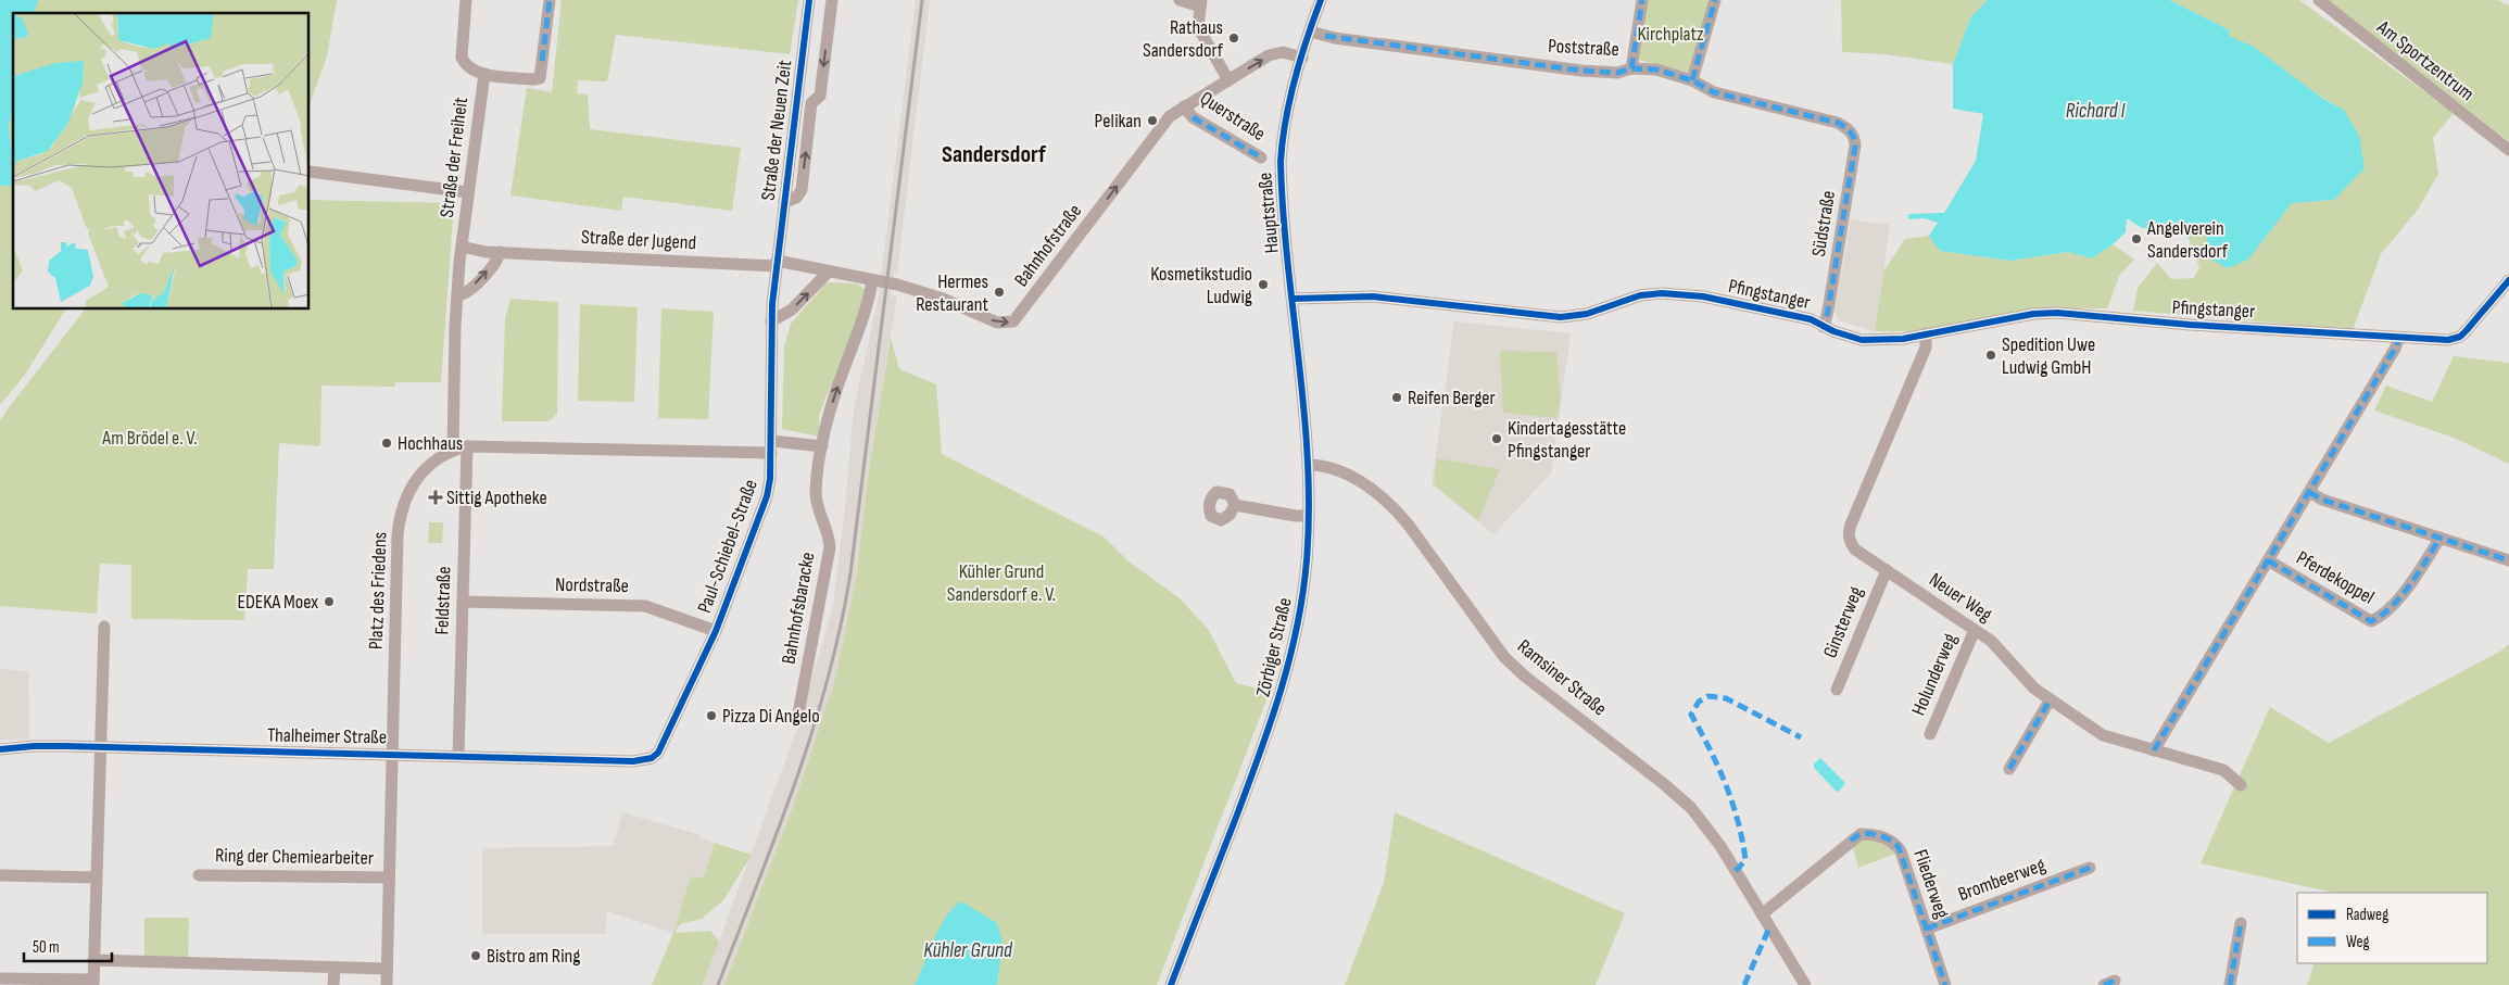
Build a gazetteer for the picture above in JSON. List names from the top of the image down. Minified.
{"streets":{"street":["Poststraße","Am Sportzentrum","Querstraße","Straße der Neuen Zeit","Straße der Freiheit","Hauptstraße","Südstraße","Straße der Jugend","Bahnhofstraße","Pfingstanger","Paul-Schiebel-Straße","Pferdekoppel","Nordstraße","Platz des Friedens","Neuer Weg","Feldstraße","Bahnhofsbaracke","Ginsterweg","Zörbiger Straße","Holunderweg","Ramsiner Straße","Thalheimer Straße","Ring der Chemiearbeiter","Brombeerweg","Fliederweg"]},"crossings":[["Poststraße","Hauptstraße"],["Poststraße","Südstraße"],["Querstraße","Bahnhofstraße"],["Straße der Neuen Zeit","Straße der Jugend"],["Straße der Neuen Zeit","Bahnhofstraße"],["Straße der Neuen Zeit","Paul-Schiebel-Straße"],["Straße der Freiheit","Straße der Jugend"],["Hauptstraße","Bahnhofstraße"],["Hauptstraße","Pfingstanger"],["Hauptstraße","Zörbiger Straße"],["Südstraße","Pfingstanger"],["Straße der Jugend","Bahnhofstraße"],["Straße der Jugend","Paul-Schiebel-Straße"],["Bahnhofstraße","Paul-Schiebel-Straße"],["Bahnhofstraße","Bahnhofsbaracke"],["Pfingstanger","Neuer Weg"],["Pfingstanger","Zörbiger Straße"],["Paul-Schiebel-Straße","Nordstraße"],["Paul-Schiebel-Straße","Thalheimer Straße"],["Nordstraße","Feldstraße"],["Platz des Friedens","Thalheimer Straße"],["Platz des Friedens","Ring der Chemiearbeiter"],["Neuer Weg","Ginsterweg"],["Neuer Weg","Holunderweg"],["Feldstraße","Thalheimer Straße"],["Zörbiger Straße","Ramsiner Straße"],["Ramsiner Straße","Fliederweg"],["Thalheimer Straße","Ring der Chemiearbeiter"],["Brombeerweg","Fliederweg"]],"one_way":["Bahnhofstraße","Bahnhofsbaracke"],"districts":["Sandersdorf"],"water":["Richard I","Kühler Grund"],"parks":["Kirchplatz","Am Brödel e. V.","Kühler Grund Sandersdorf e. V."],"places":{"other":["Rathaus Sandersdorf","Pelikan","Angelverein Sandersdorf","Kosmetikstudio Ludwig","Hermes Restaurant","Spedition Uwe Ludwig GmbH","Reifen Berger","Kindertagesstätte Pfingstanger","Hochhaus","EDEKA Moex","Pizza Di Angelo","Bistro am Ring"],"health":["Sittig Apotheke"]},"legend":["Radweg","Weg"],"scale_bar":"50 m"}
